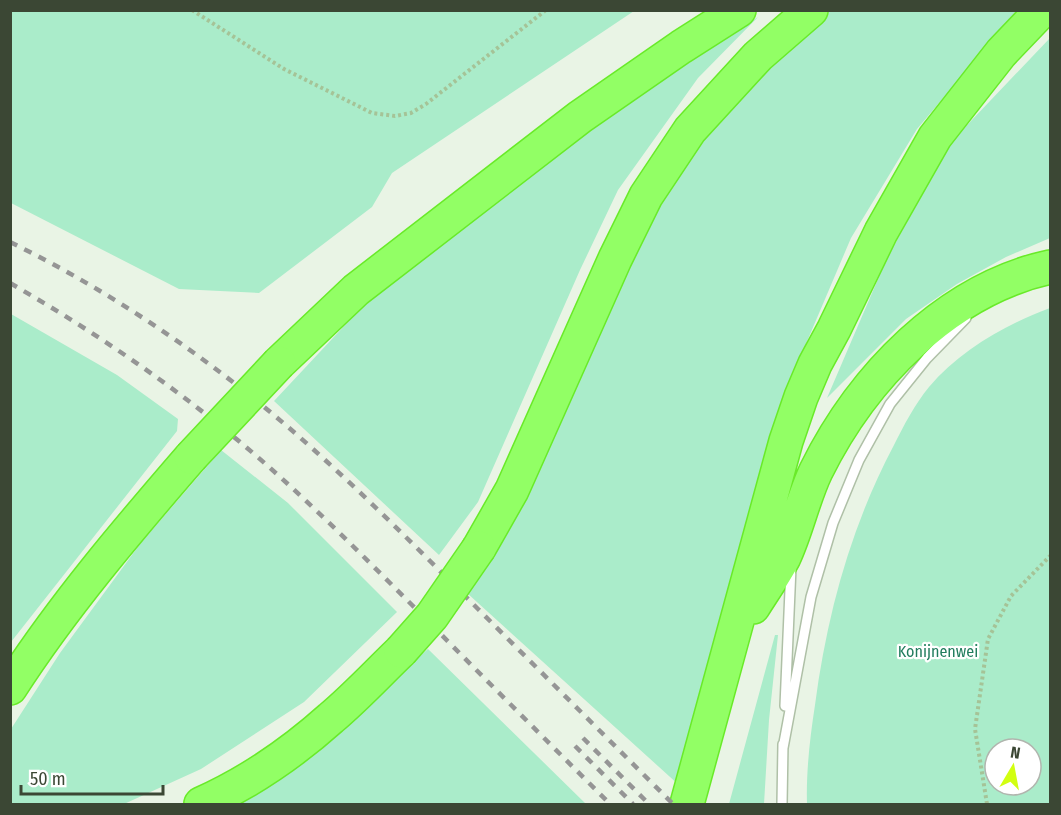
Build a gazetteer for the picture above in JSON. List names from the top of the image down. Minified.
{"parks":["Konijnenwei"],"scale_bar":"50 m","north":"top"}
